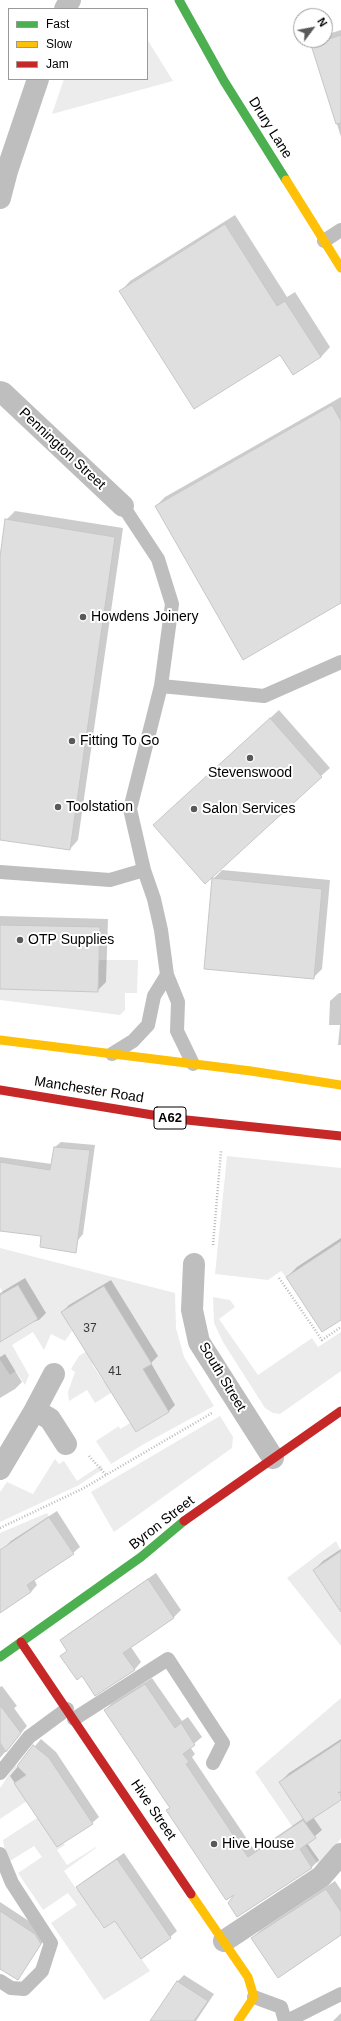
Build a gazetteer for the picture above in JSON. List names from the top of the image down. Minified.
{"streets":{"main road":["Drury Lane","Manchester Road","A62","Byron Street","Hive Street"],"street":["Pennington Street","South Street"]},"crossings":[["South Street","Byron Street"],["Byron Street","Hive Street"]],"places":["Howdens Joinery","Fitting To Go","Stevenswood","Toolstation","Salon Services","OTP Supplies","Hive House"],"house_numbers":["37","41"],"legend":["Fast","Slow","Jam"],"north":"top right"}
